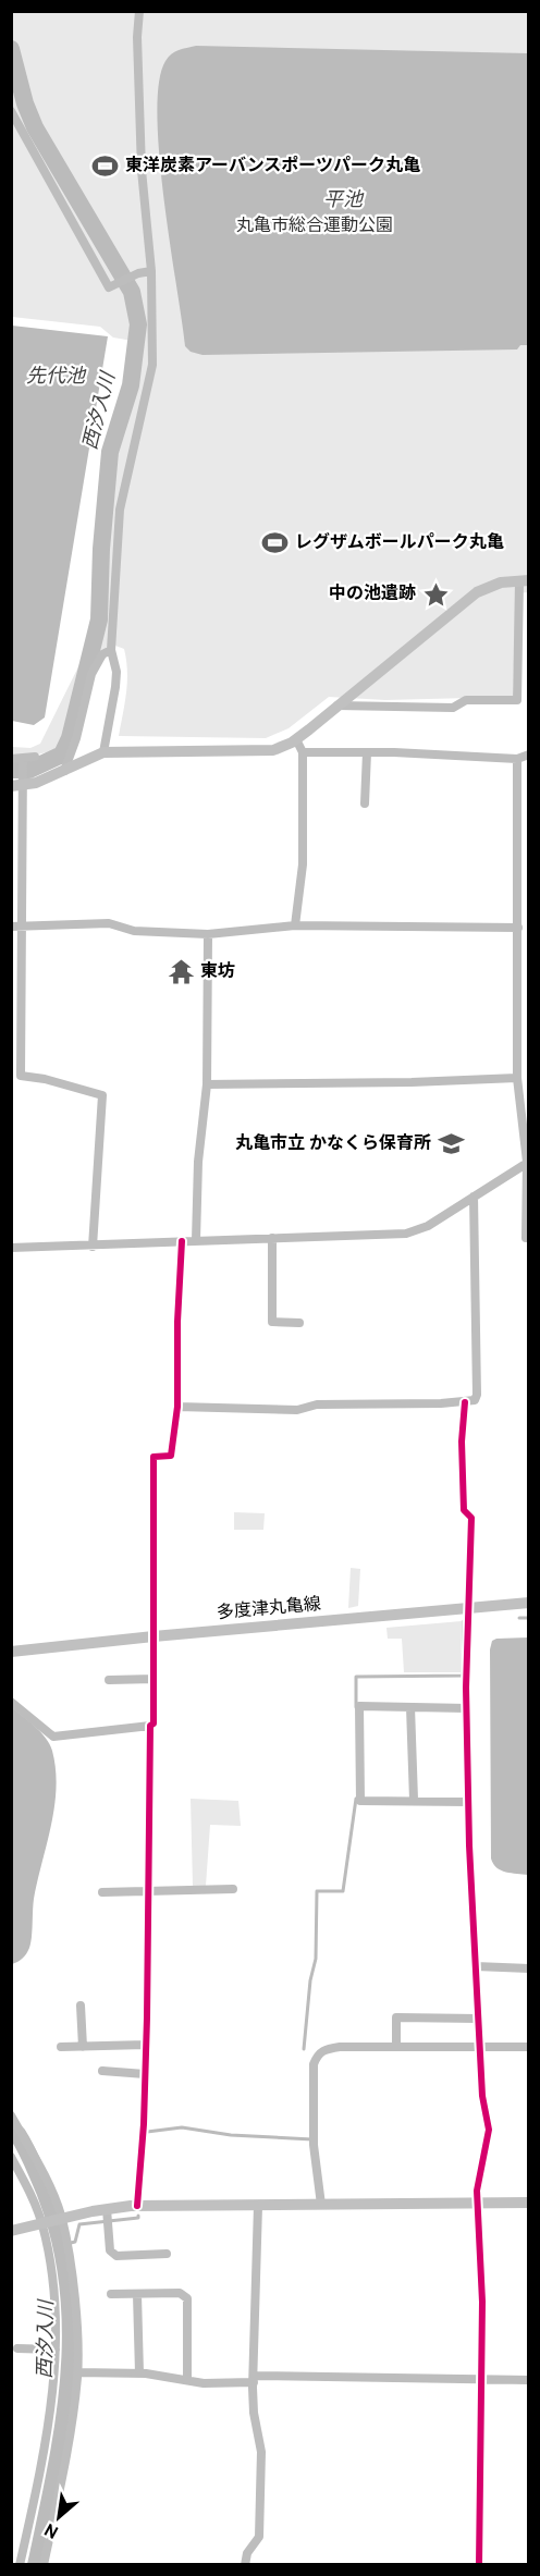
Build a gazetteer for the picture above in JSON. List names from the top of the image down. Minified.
{"streets":{"street":["多度津丸亀線"]},"water":["平池","先代池","西汐入川"],"parks":["丸亀市総合運動公園"],"places":{"sports":["東洋炭素アーバンスポーツパーク丸亀","レグザムボールパーク丸亀"],"place":["中の池遺跡"],"temple":["東坊"],"school or university":["丸亀市立 かなくら保育所"]},"north":"bottom left"}
